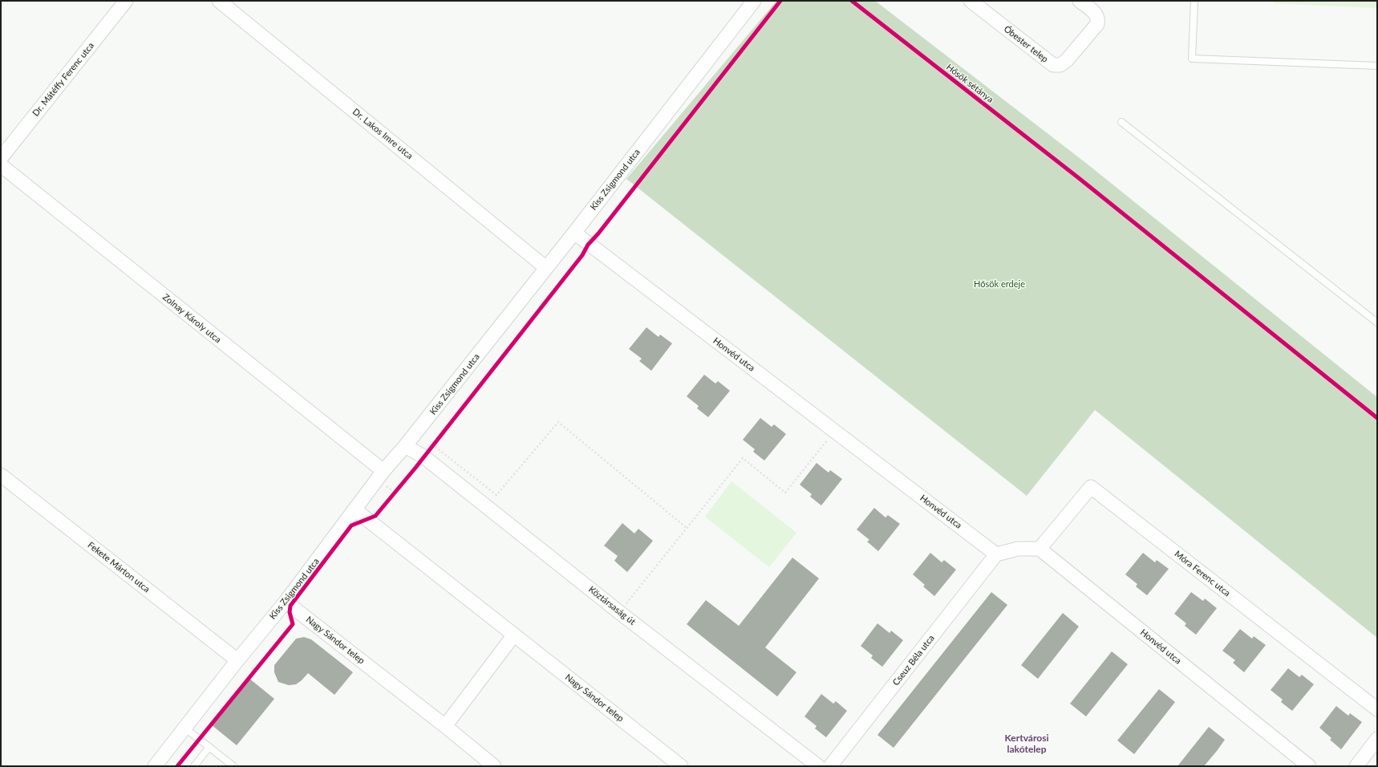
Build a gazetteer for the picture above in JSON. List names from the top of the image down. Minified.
{"streets":{"street":["Óbester telep","Dr. Mátéffy Ferenc utca","Dr. Lakos Imre utca","Kiss Zsigmond utca","Zolnay Károly utca","Honvéd utca","Fekete Márton utca","Móra Ferenc utca","Köztársaság út","Nagy Sándor telep","Cseuz Béla utca"],"cycle path":["Hősök sétánya"]},"crossings":[["Dr. Lakos Imre utca","Kiss Zsigmond utca"],["Kiss Zsigmond utca","Zolnay Károly utca"],["Kiss Zsigmond utca","Honvéd utca"],["Kiss Zsigmond utca","Fekete Márton utca"],["Kiss Zsigmond utca","Köztársaság út"],["Kiss Zsigmond utca","Nagy Sándor telep"],["Honvéd utca","Móra Ferenc utca"],["Honvéd utca","Cseuz Béla utca"]],"districts":["Kertvárosi lakótelep"],"parks":["Hősök erdeje"]}
